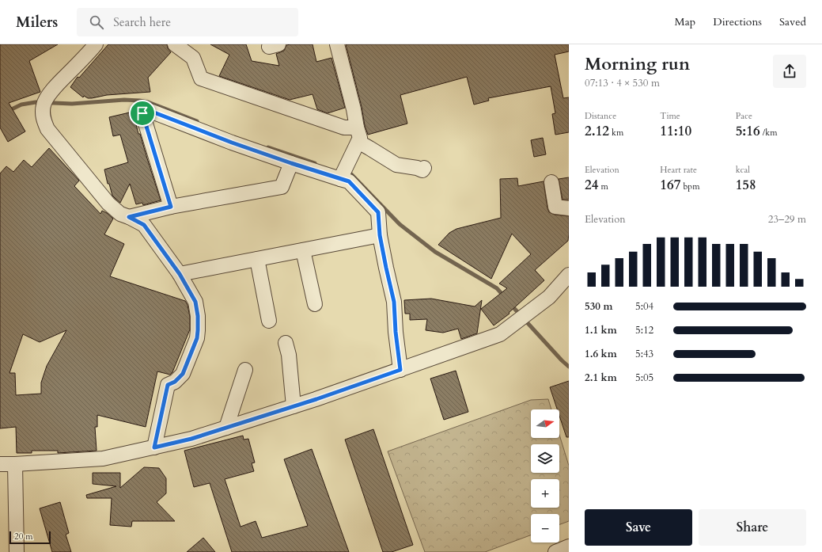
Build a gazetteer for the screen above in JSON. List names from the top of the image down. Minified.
{"scale_bar":"20 m","north":"right","page":{"header":"Milers","search":"Search here","nav":["Map","Directions","Saved"],"heading":["Morning run","07:13 · 4 × 530 m"],"stats":[["Distance","2.12 km"],["Time","11:10"],["Pace","5:16 /km"],["Elevation","24 m"],["Heart rate","167 bpm"],["kcal","158"]],"chart":["Elevation","23–29 m"],"list":[{"name":"530 m","note":"5:04"},{"name":"1.1 km","note":"5:12"},{"name":"1.6 km","note":"5:43"},{"name":"2.1 km","note":"5:05"}],"map_buttons":["+","−"],"buttons":["Save","Share"],"scale":"20 m"}}
